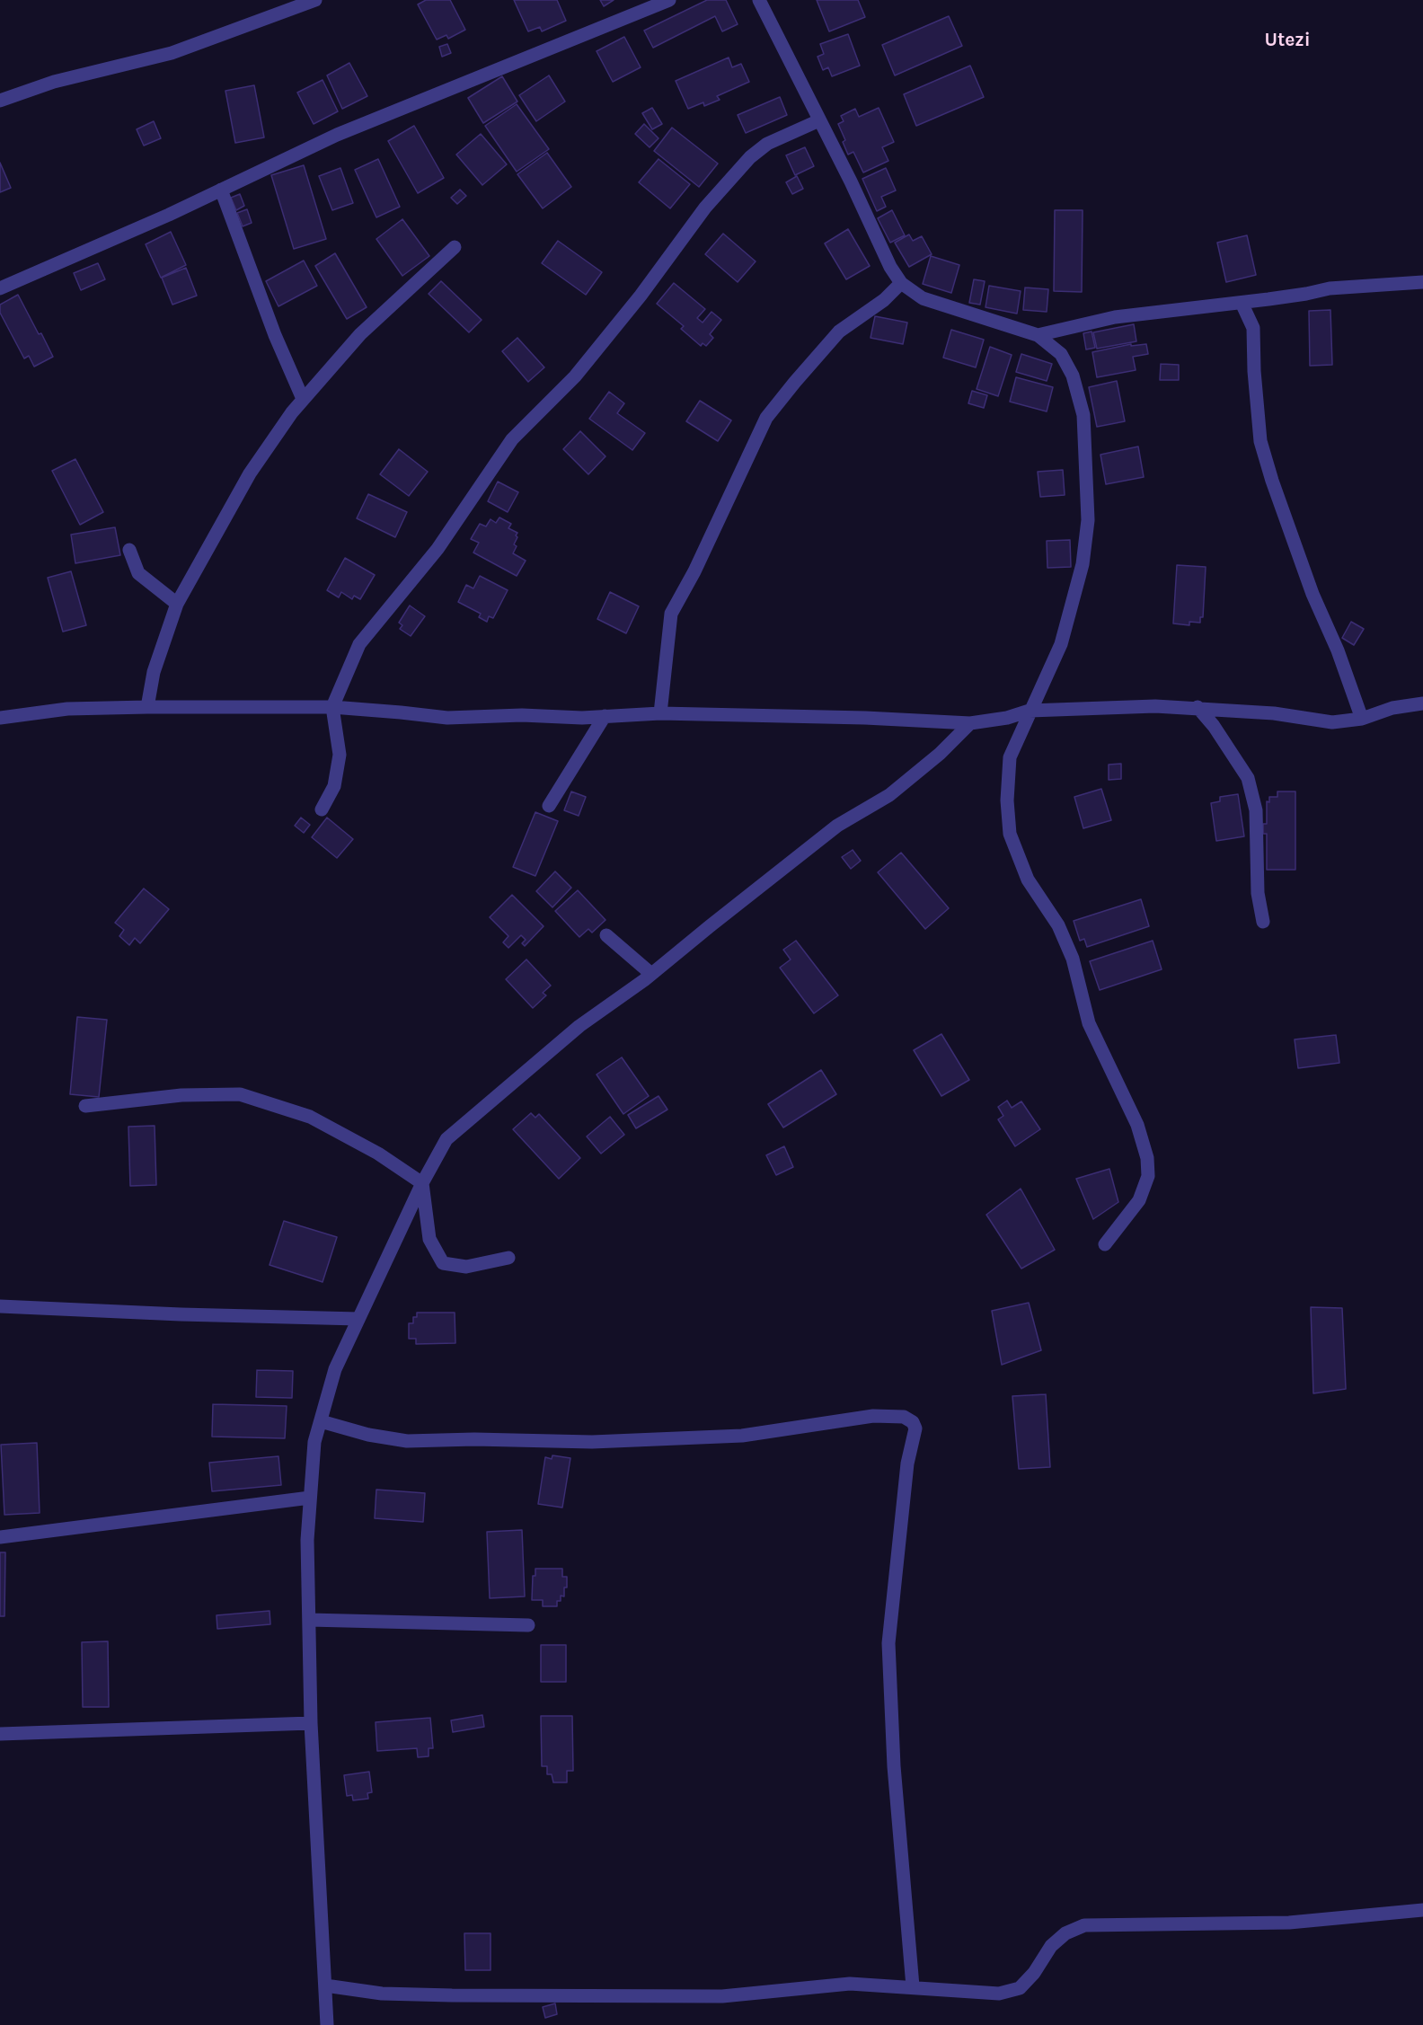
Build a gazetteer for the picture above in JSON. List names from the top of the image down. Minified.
{"districts":["Utezi"]}
